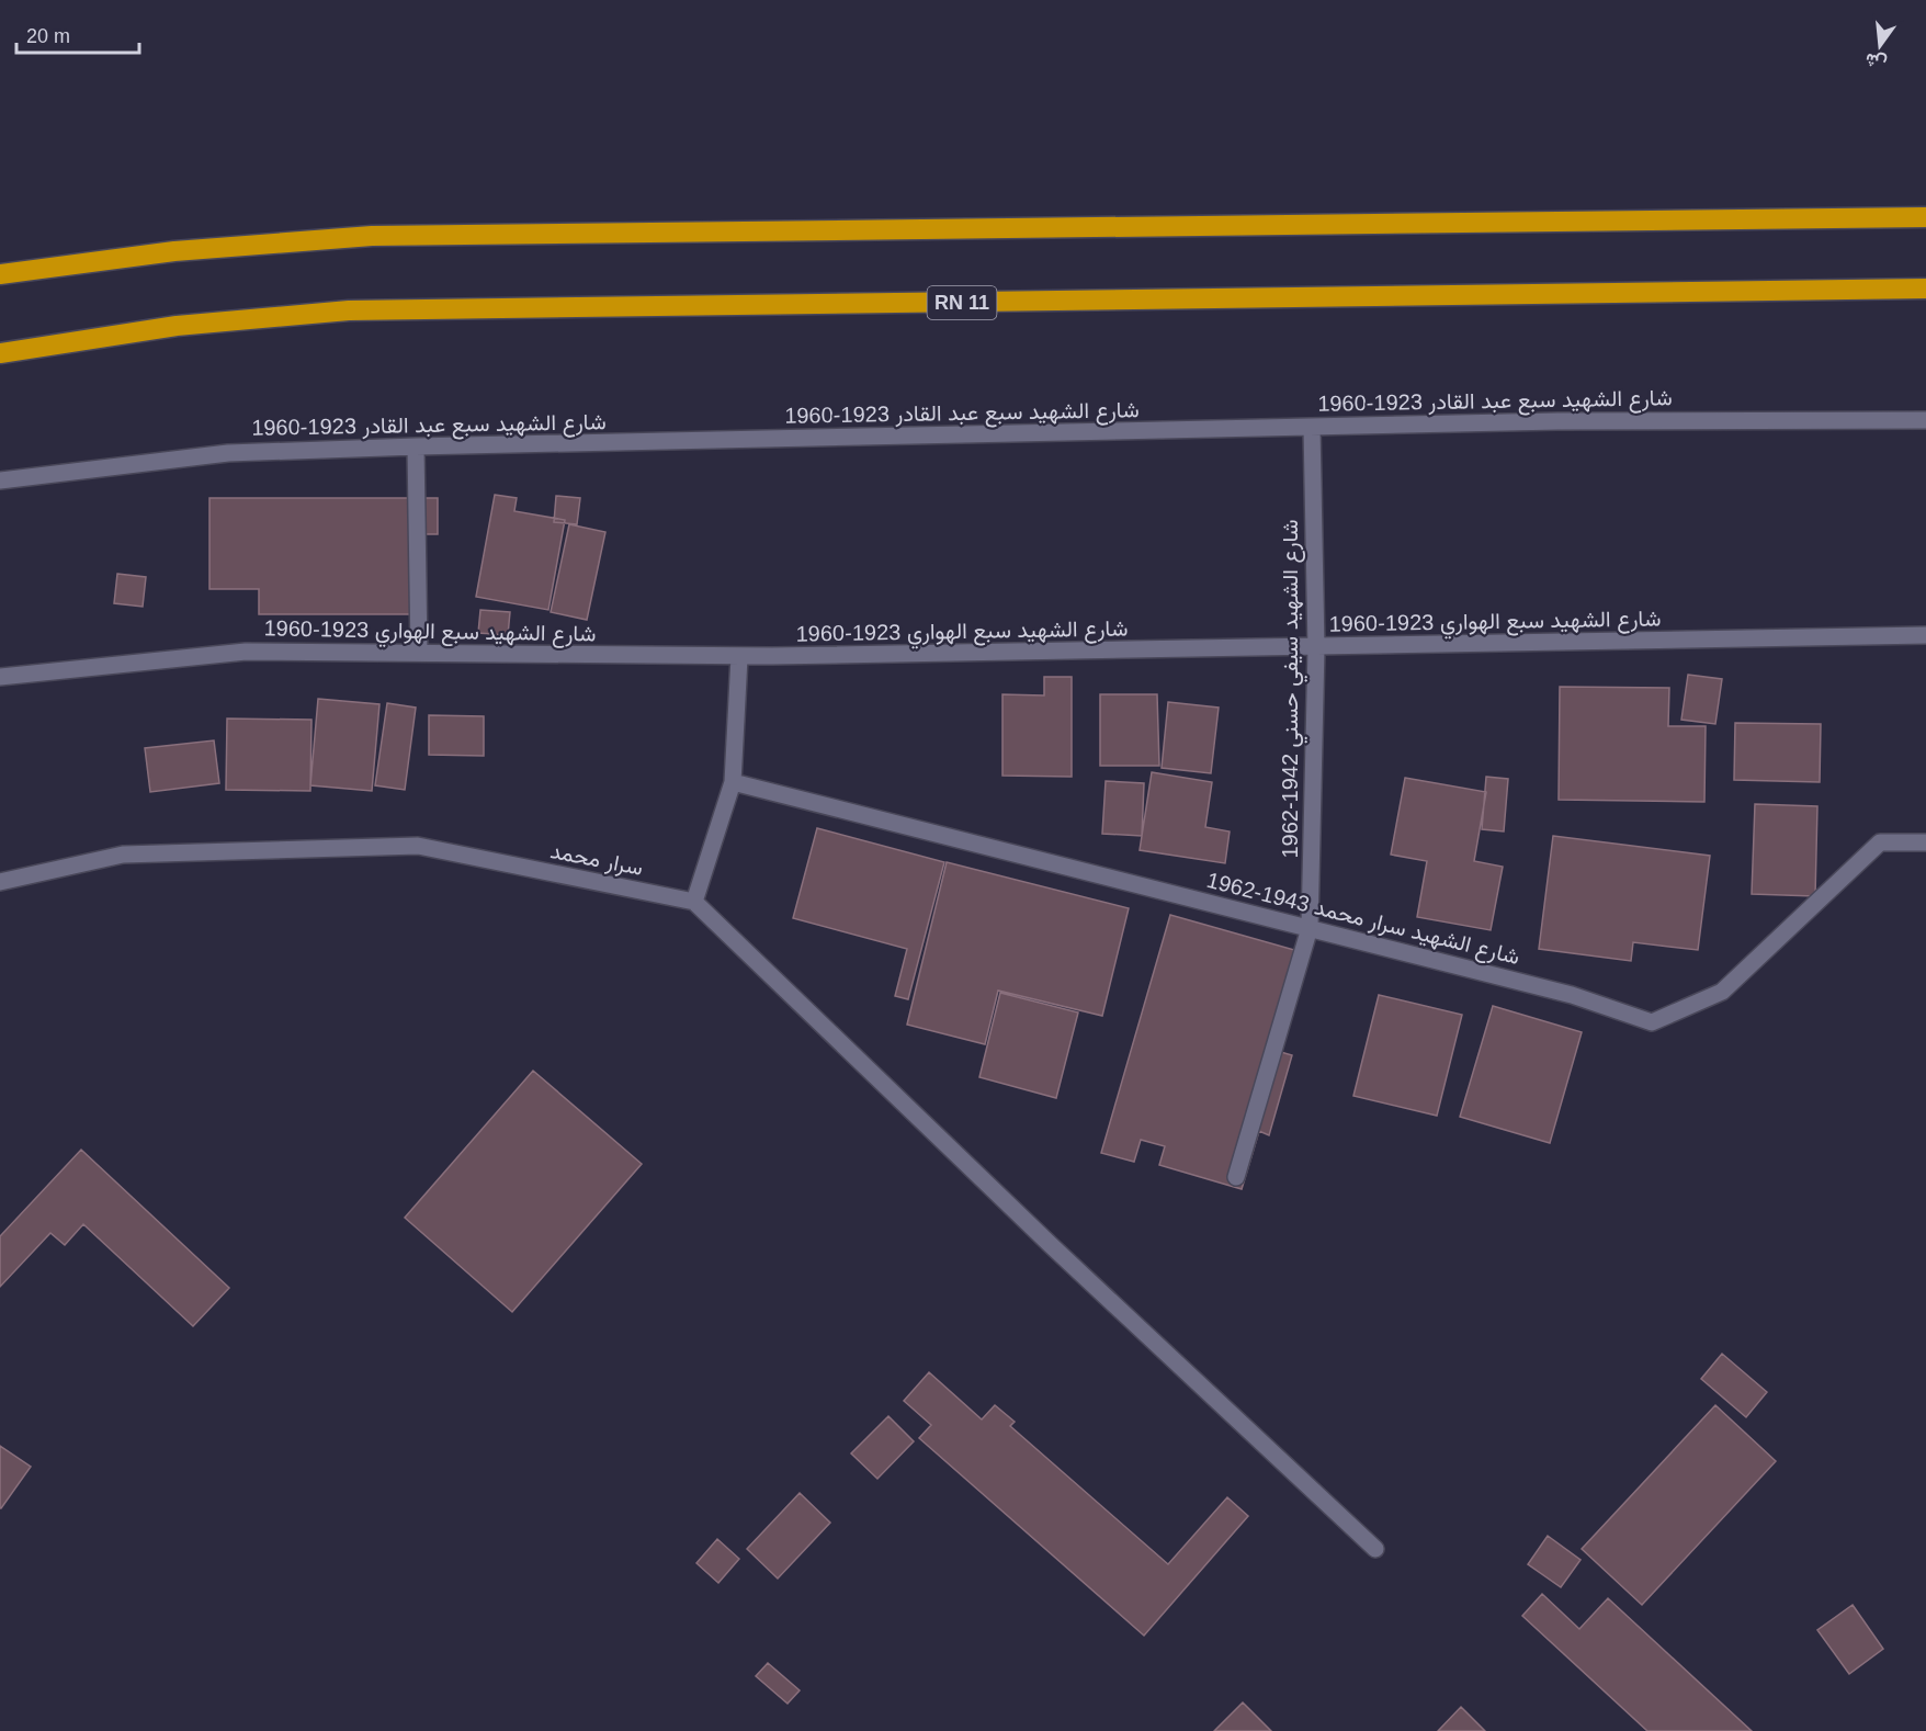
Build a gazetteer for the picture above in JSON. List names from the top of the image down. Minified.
{"streets":{"highway":["RN 11"],"street":["شارع الشهيد سبع عبد القادر 1923-1960","شارع الشهيد سبع الهواري 1923-1960","شارع الشهيد سيفي حسني 1942-1962","سرار محمد","شارع الشهيد سرار محمد 1943-1962"]},"crossings":[["شارع الشهيد سبع عبد القادر 1923-1960","شارع الشهيد سيفي حسني 1942-1962"],["شارع الشهيد سبع الهواري 1923-1960","شارع الشهيد سيفي حسني 1942-1962"],["شارع الشهيد سيفي حسني 1942-1962","شارع الشهيد سرار محمد 1943-1962"]],"scale_bar":"20 m","north":"bottom"}
